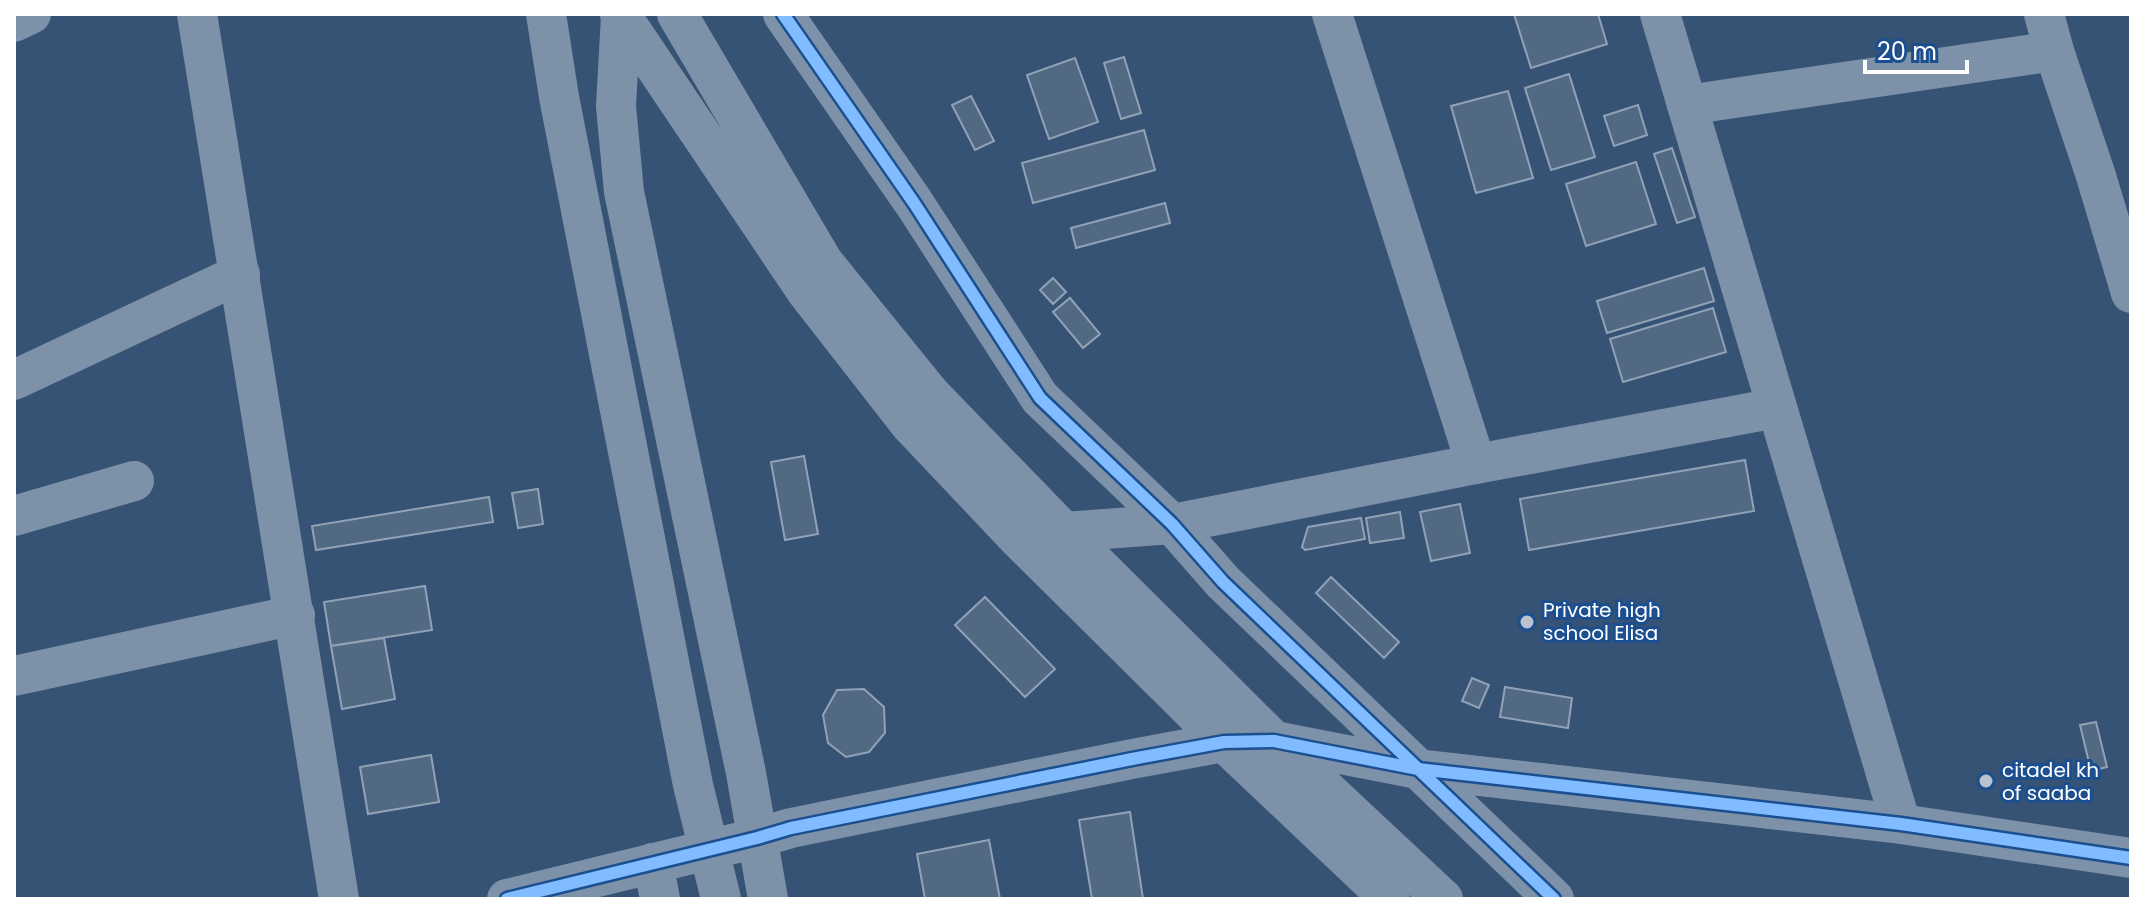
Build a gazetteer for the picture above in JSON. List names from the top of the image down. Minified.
{"places":["Private high school Elisa","citadel kh of saaba"],"scale_bar":"20 m"}
